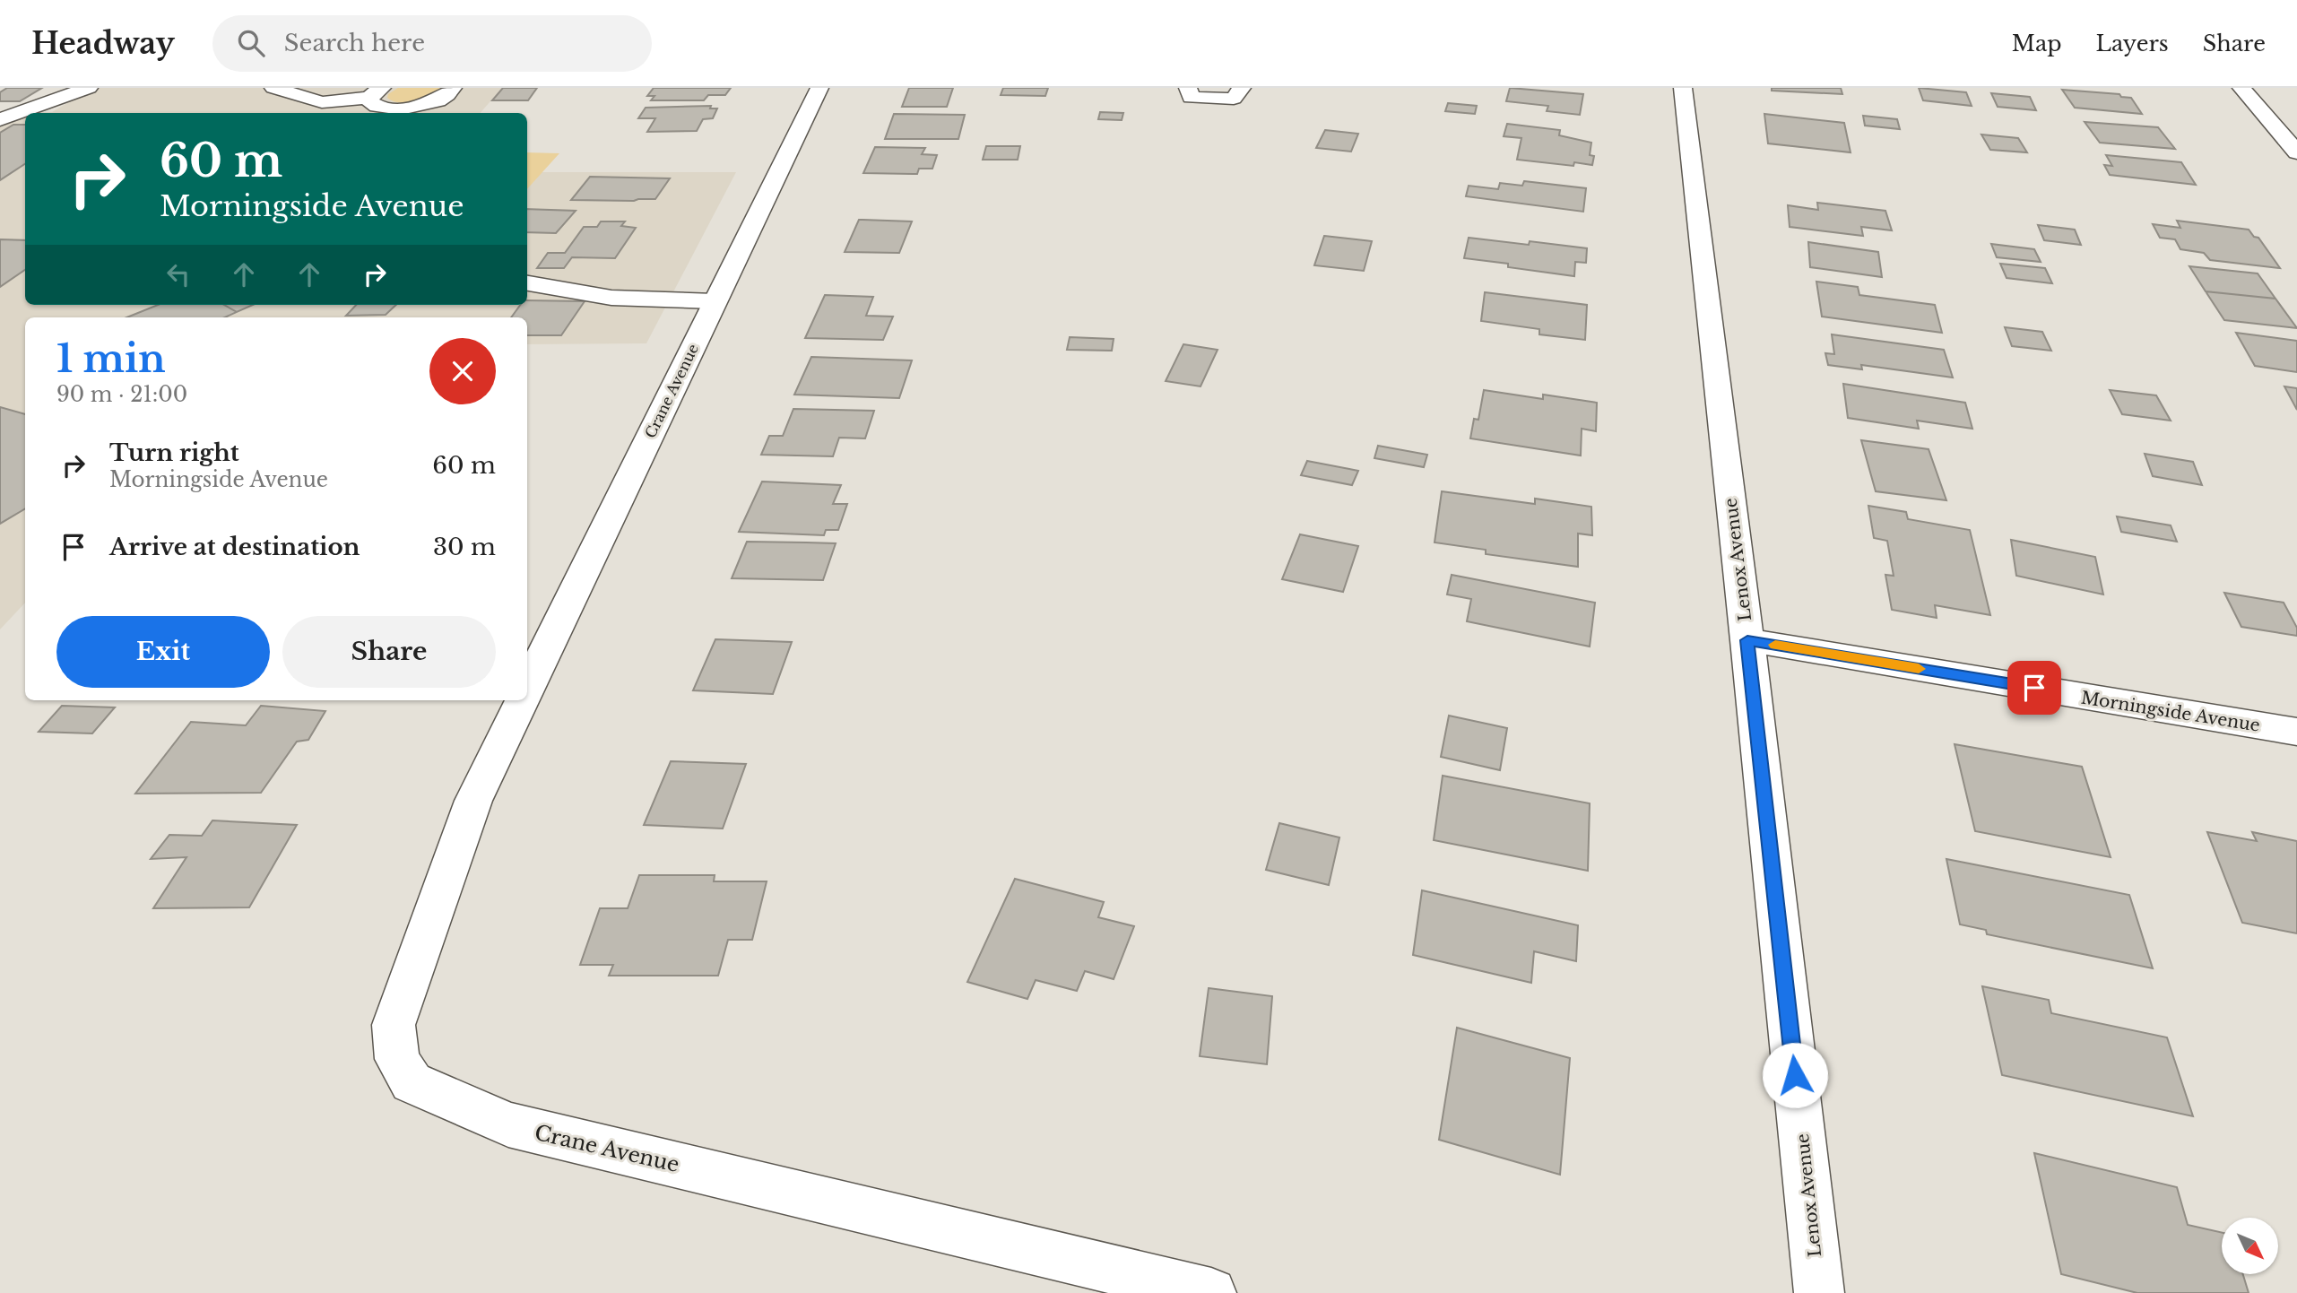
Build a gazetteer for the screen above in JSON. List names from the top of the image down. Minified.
{"streets":{"street":["Crane Avenue","Lenox Avenue","Morningside Avenue"]},"crossings":[["Lenox Avenue","Morningside Avenue"]],"north":"bottom right","page":{"header":"Headway","search":"Search here","nav":["Map","Layers","Share"],"turn":["60 m","Morningside Avenue"],"heading":["1 min","90 m · 21:00"],"list":[{"name":"Turn right","note":"Morningside Avenue","value":"60 m"},{"name":"Arrive at destination","value":"30 m"}],"buttons":["Exit","Share"]}}
